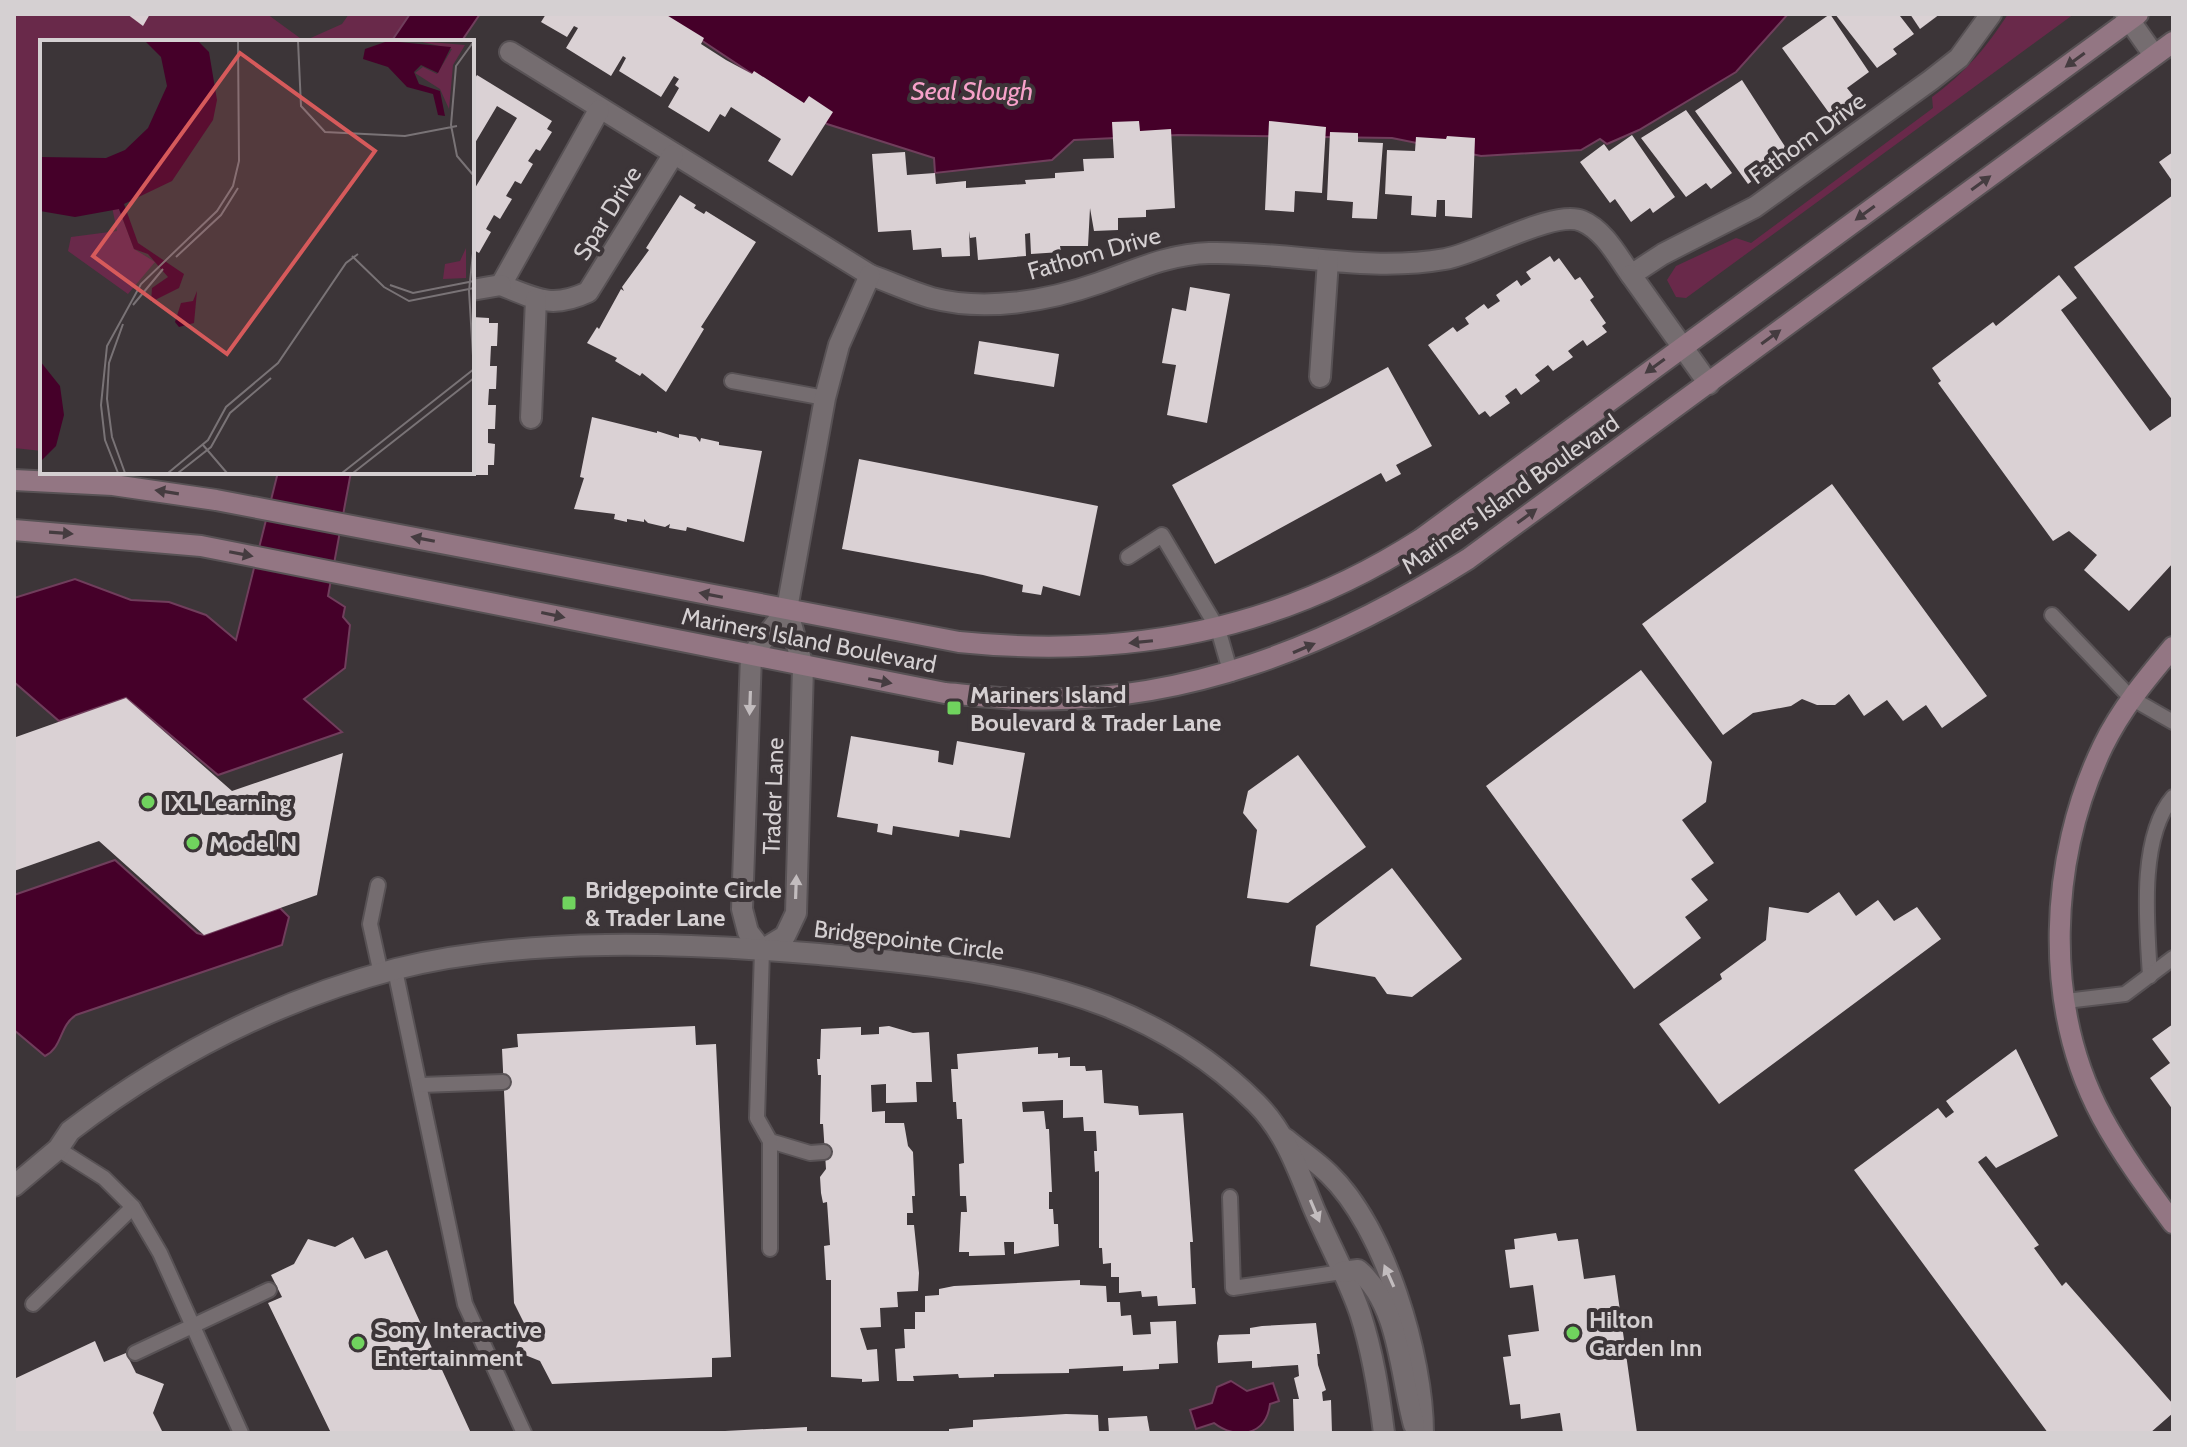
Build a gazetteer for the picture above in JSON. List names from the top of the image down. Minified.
{"streets":{"main road":["Mariners Island Boulevard"],"street":["Fathom Drive","Spar Drive","Trader Lane","Bridgepointe Circle"]},"crossings":[["Fathom Drive","Spar Drive"],["Fathom Drive","Mariners Island Boulevard"],["Fathom Drive","Trader Lane"],["Mariners Island Boulevard","Trader Lane"],["Trader Lane","Bridgepointe Circle"]],"water":["Seal Slough"],"places":{"transit":["Mariners Island Boulevard & Trader Lane","Bridgepointe Circle & Trader Lane"],"other":["IXL Learning","Model N","Hilton Garden Inn","Sony Interactive Entertainment"]}}
